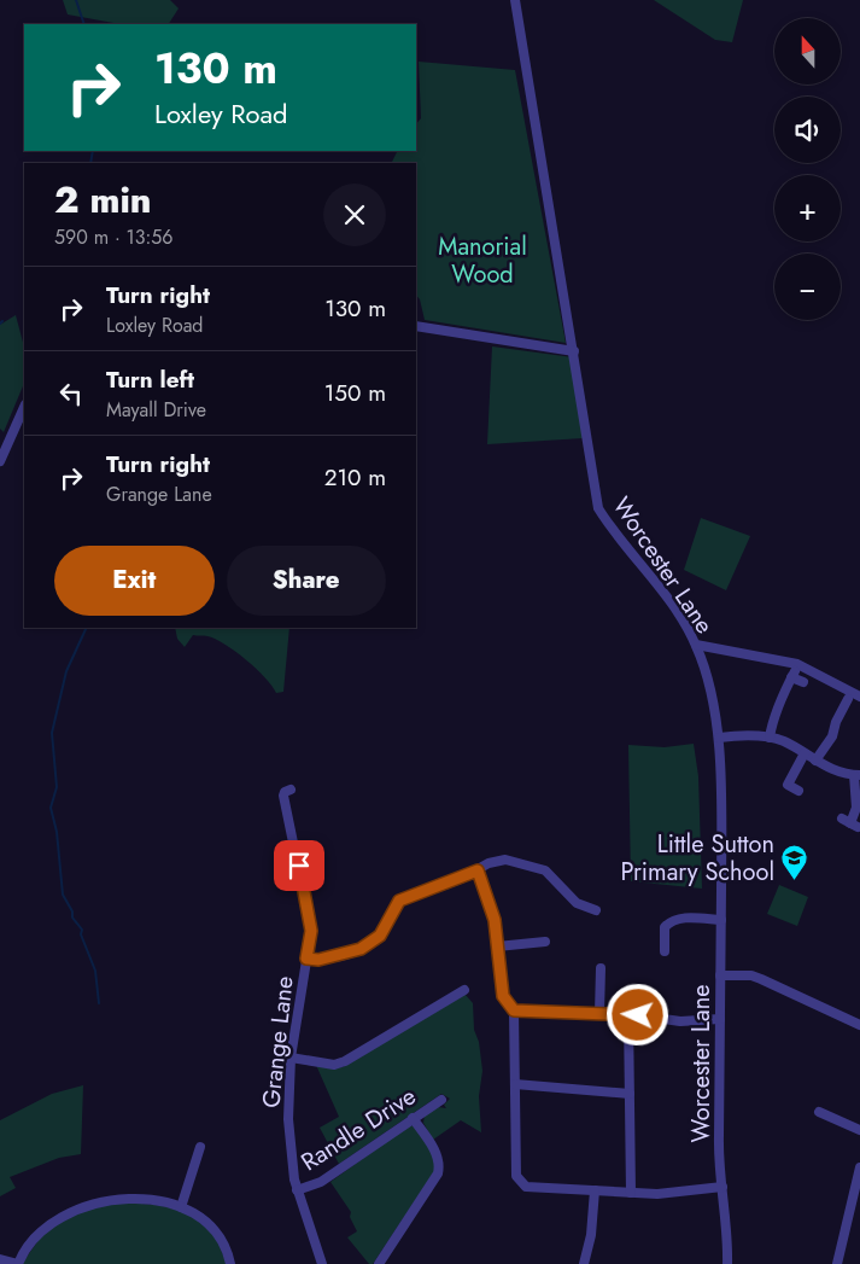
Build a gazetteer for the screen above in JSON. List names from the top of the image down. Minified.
{"streets":{"street":["Worcester Lane","Grange Lane","Randle Drive"]},"crossings":[["Grange Lane","Randle Drive"]],"parks":["Manorial Wood"],"places":{"school or university":["Little Sutton Primary School"]},"north":"top","page":{"map_buttons":["+","−"],"turn":["130 m","Loxley Road"],"heading":["2 min","590 m · 13:56"],"list":[{"name":"Turn right","note":"Loxley Road","value":"130 m"},{"name":"Turn left","note":"Mayall Drive","value":"150 m"},{"name":"Turn right","note":"Grange Lane","value":"210 m"}],"buttons":["Exit","Share"]}}
